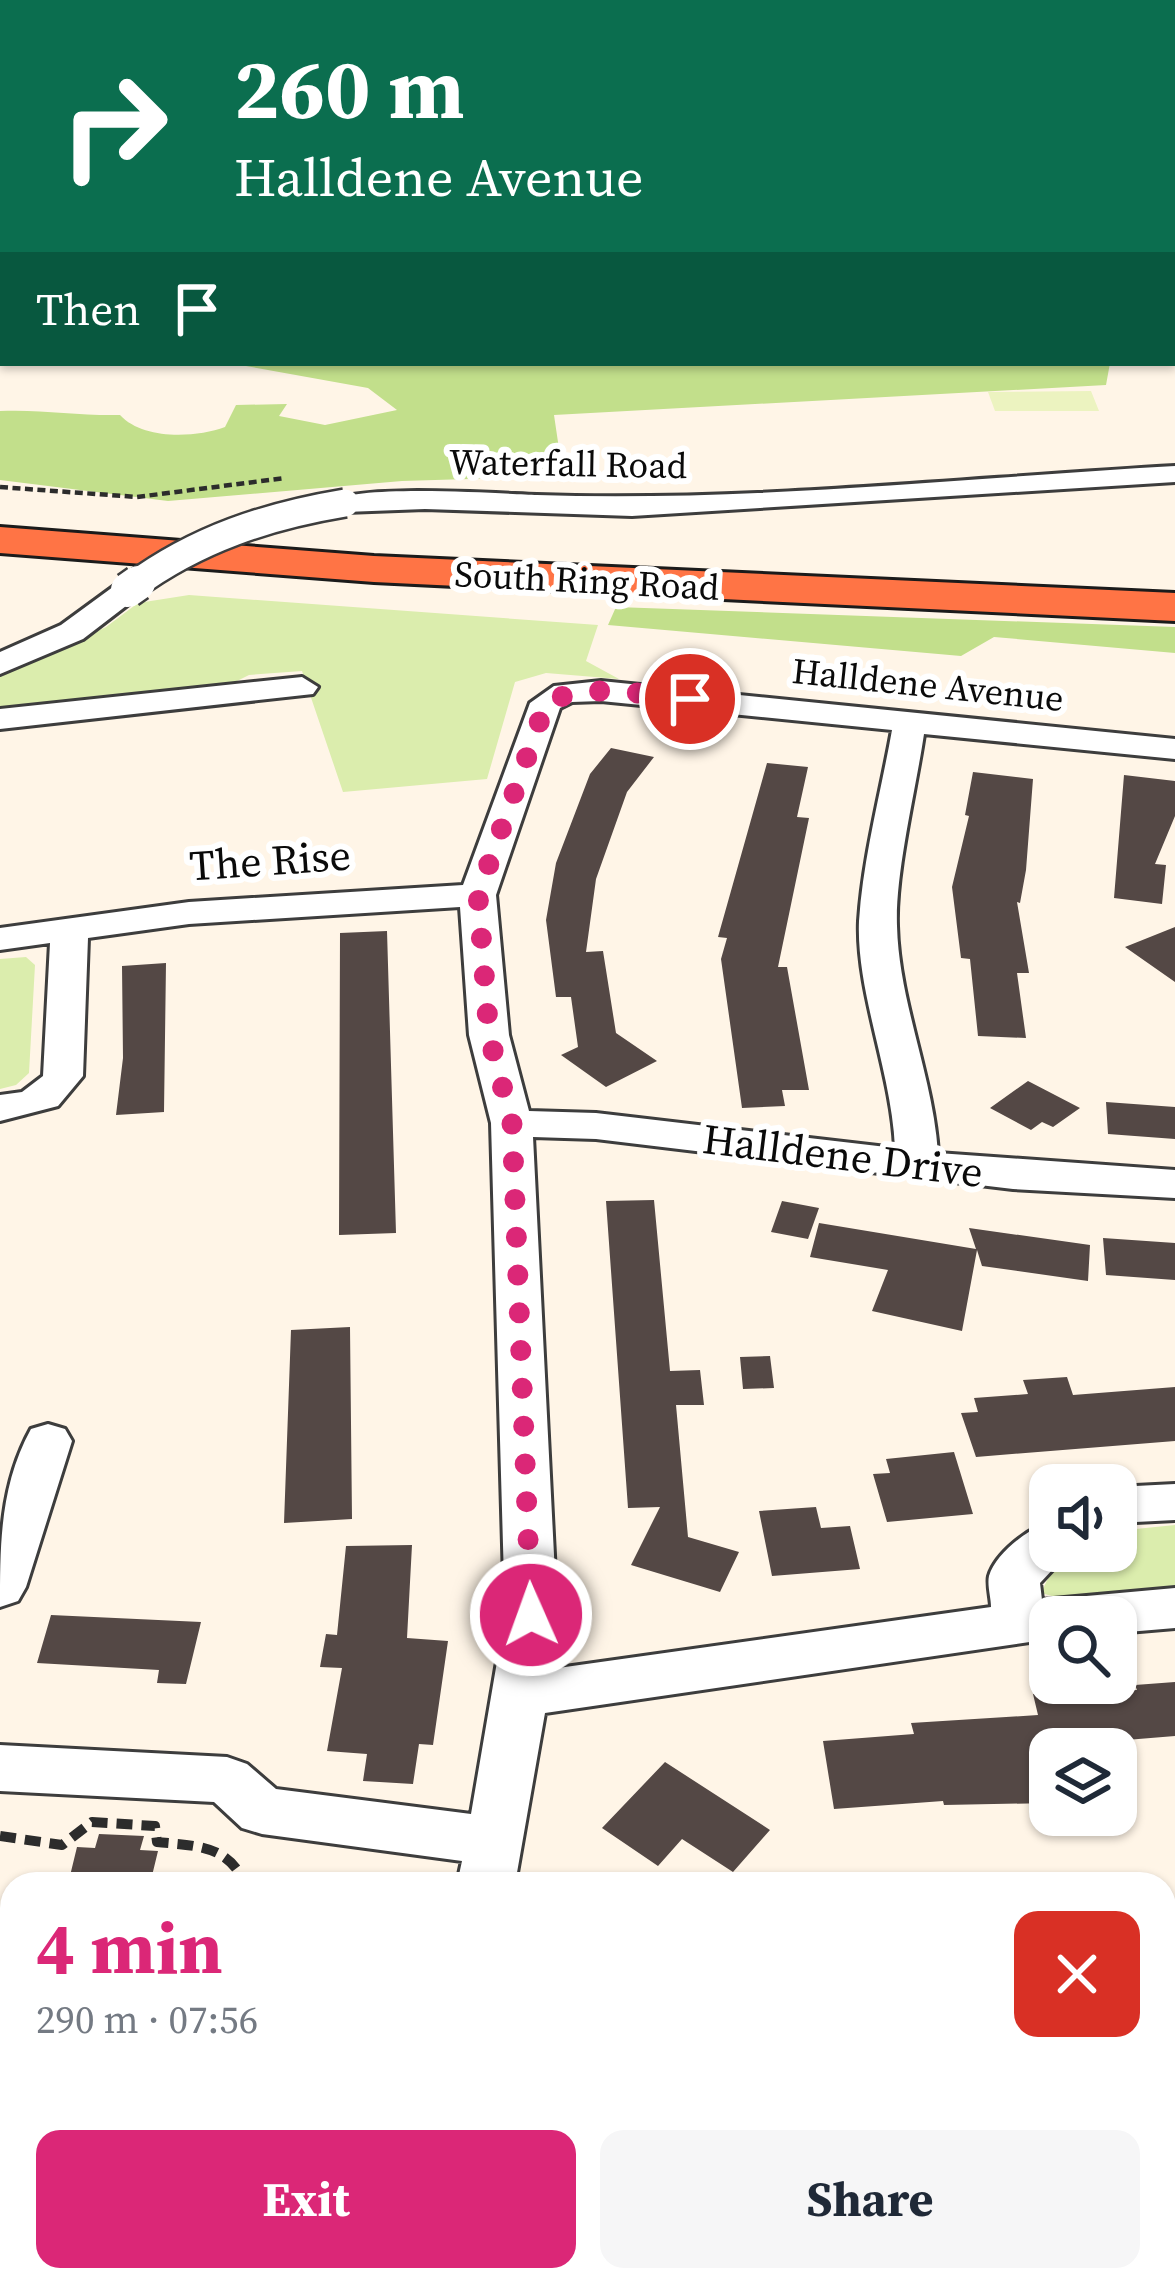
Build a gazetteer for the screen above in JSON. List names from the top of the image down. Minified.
{"streets":{"highway":["South Ring Road"],"street":["Waterfall Road","Halldene Avenue","The Rise","Halldene Drive"]},"crossings":[["Halldene Avenue","The Rise"]],"page":{"turn":["260 m","Halldene Avenue"],"then":"Then","heading":["4 min","290 m · 07:56"],"buttons":["Exit","Share"]}}
